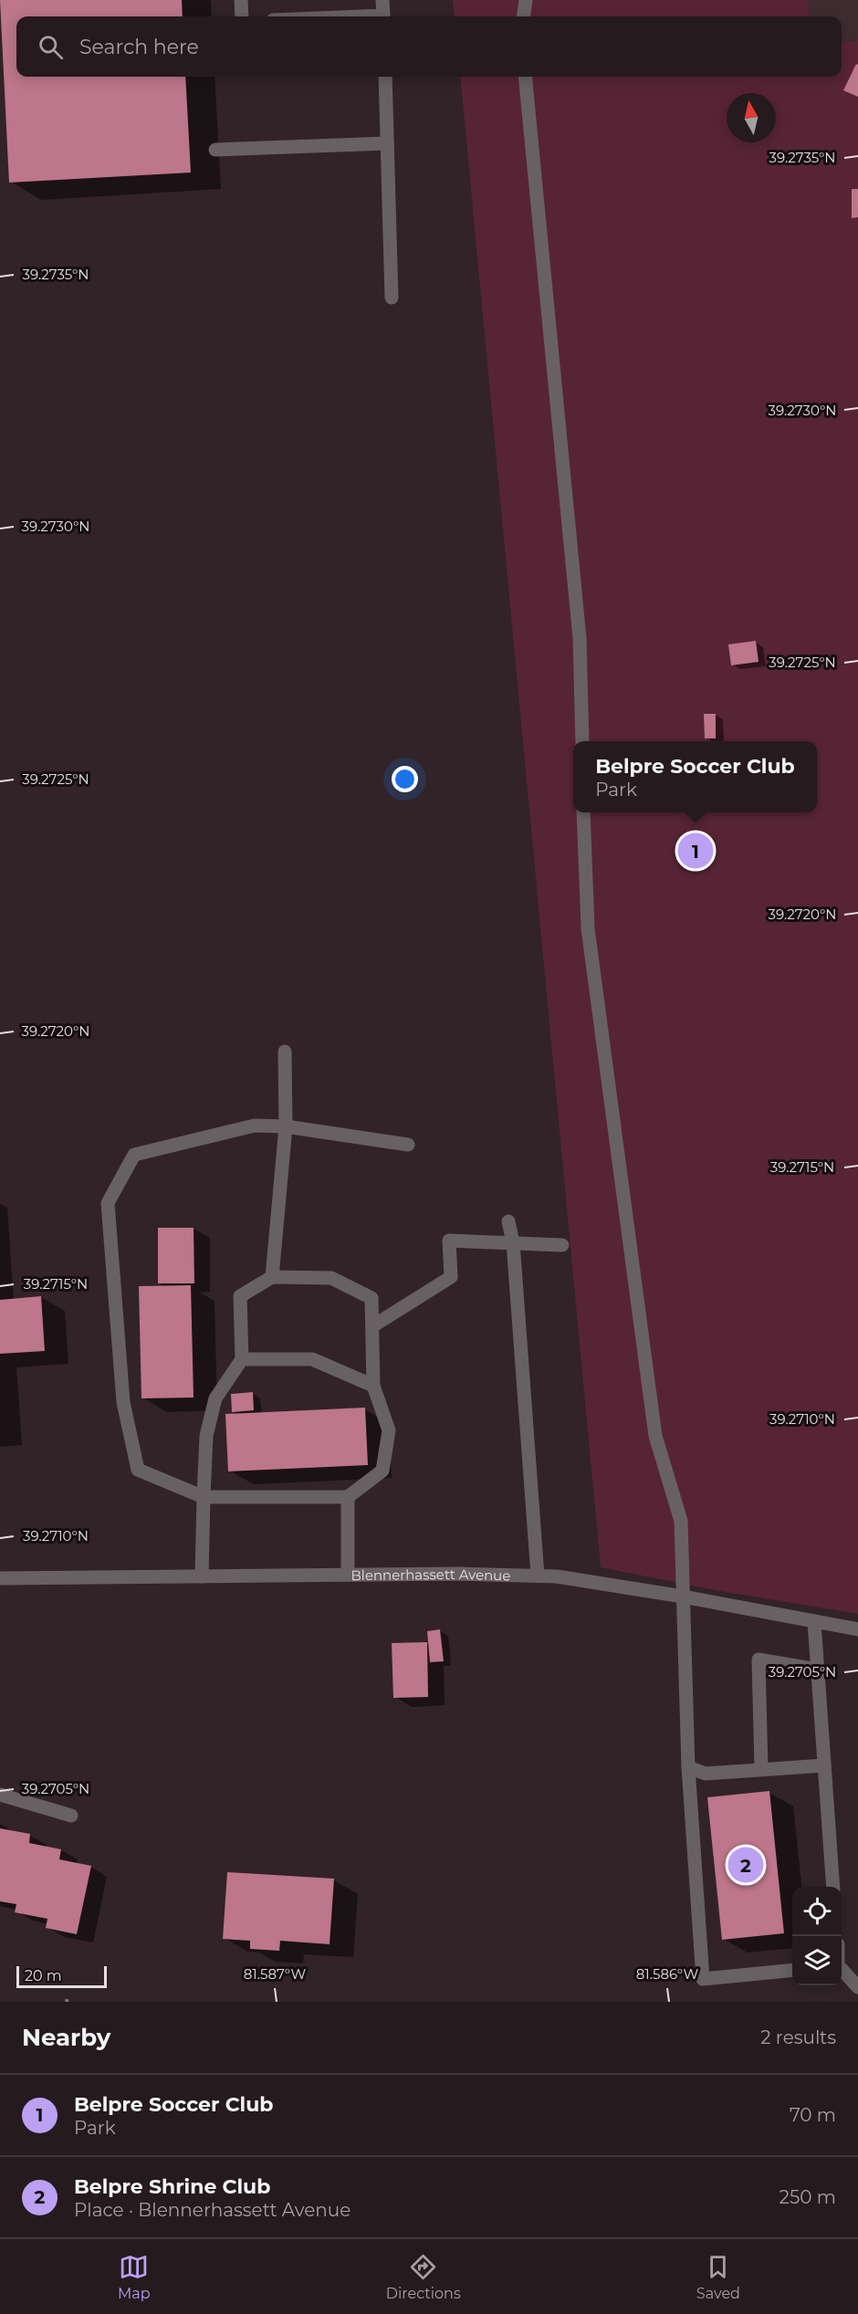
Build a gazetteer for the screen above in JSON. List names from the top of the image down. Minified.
{"streets":{"street":["Blennerhassett Avenue"]},"scale_bar":"20 m","north":"top","page":{"search":"Search here","popup":["Belpre Soccer Club","Park"],"pins":["1","2"],"scale":"20 m","heading":["Nearby","2 results"],"list":[{"mark":"1","name":"Belpre Soccer Club","note":"Park","value":"70 m"},{"mark":"2","name":"Belpre Shrine Club","note":"Place · Blennerhassett Avenue","value":"250 m"}],"nav":["Map","Directions","Saved"]},"coordinates":["39.2735°N","39.2730°N","39.2725°N","39.2720°N","39.2715°N","39.2710°N","39.2705°N","81.587°W","81.586°W"]}
